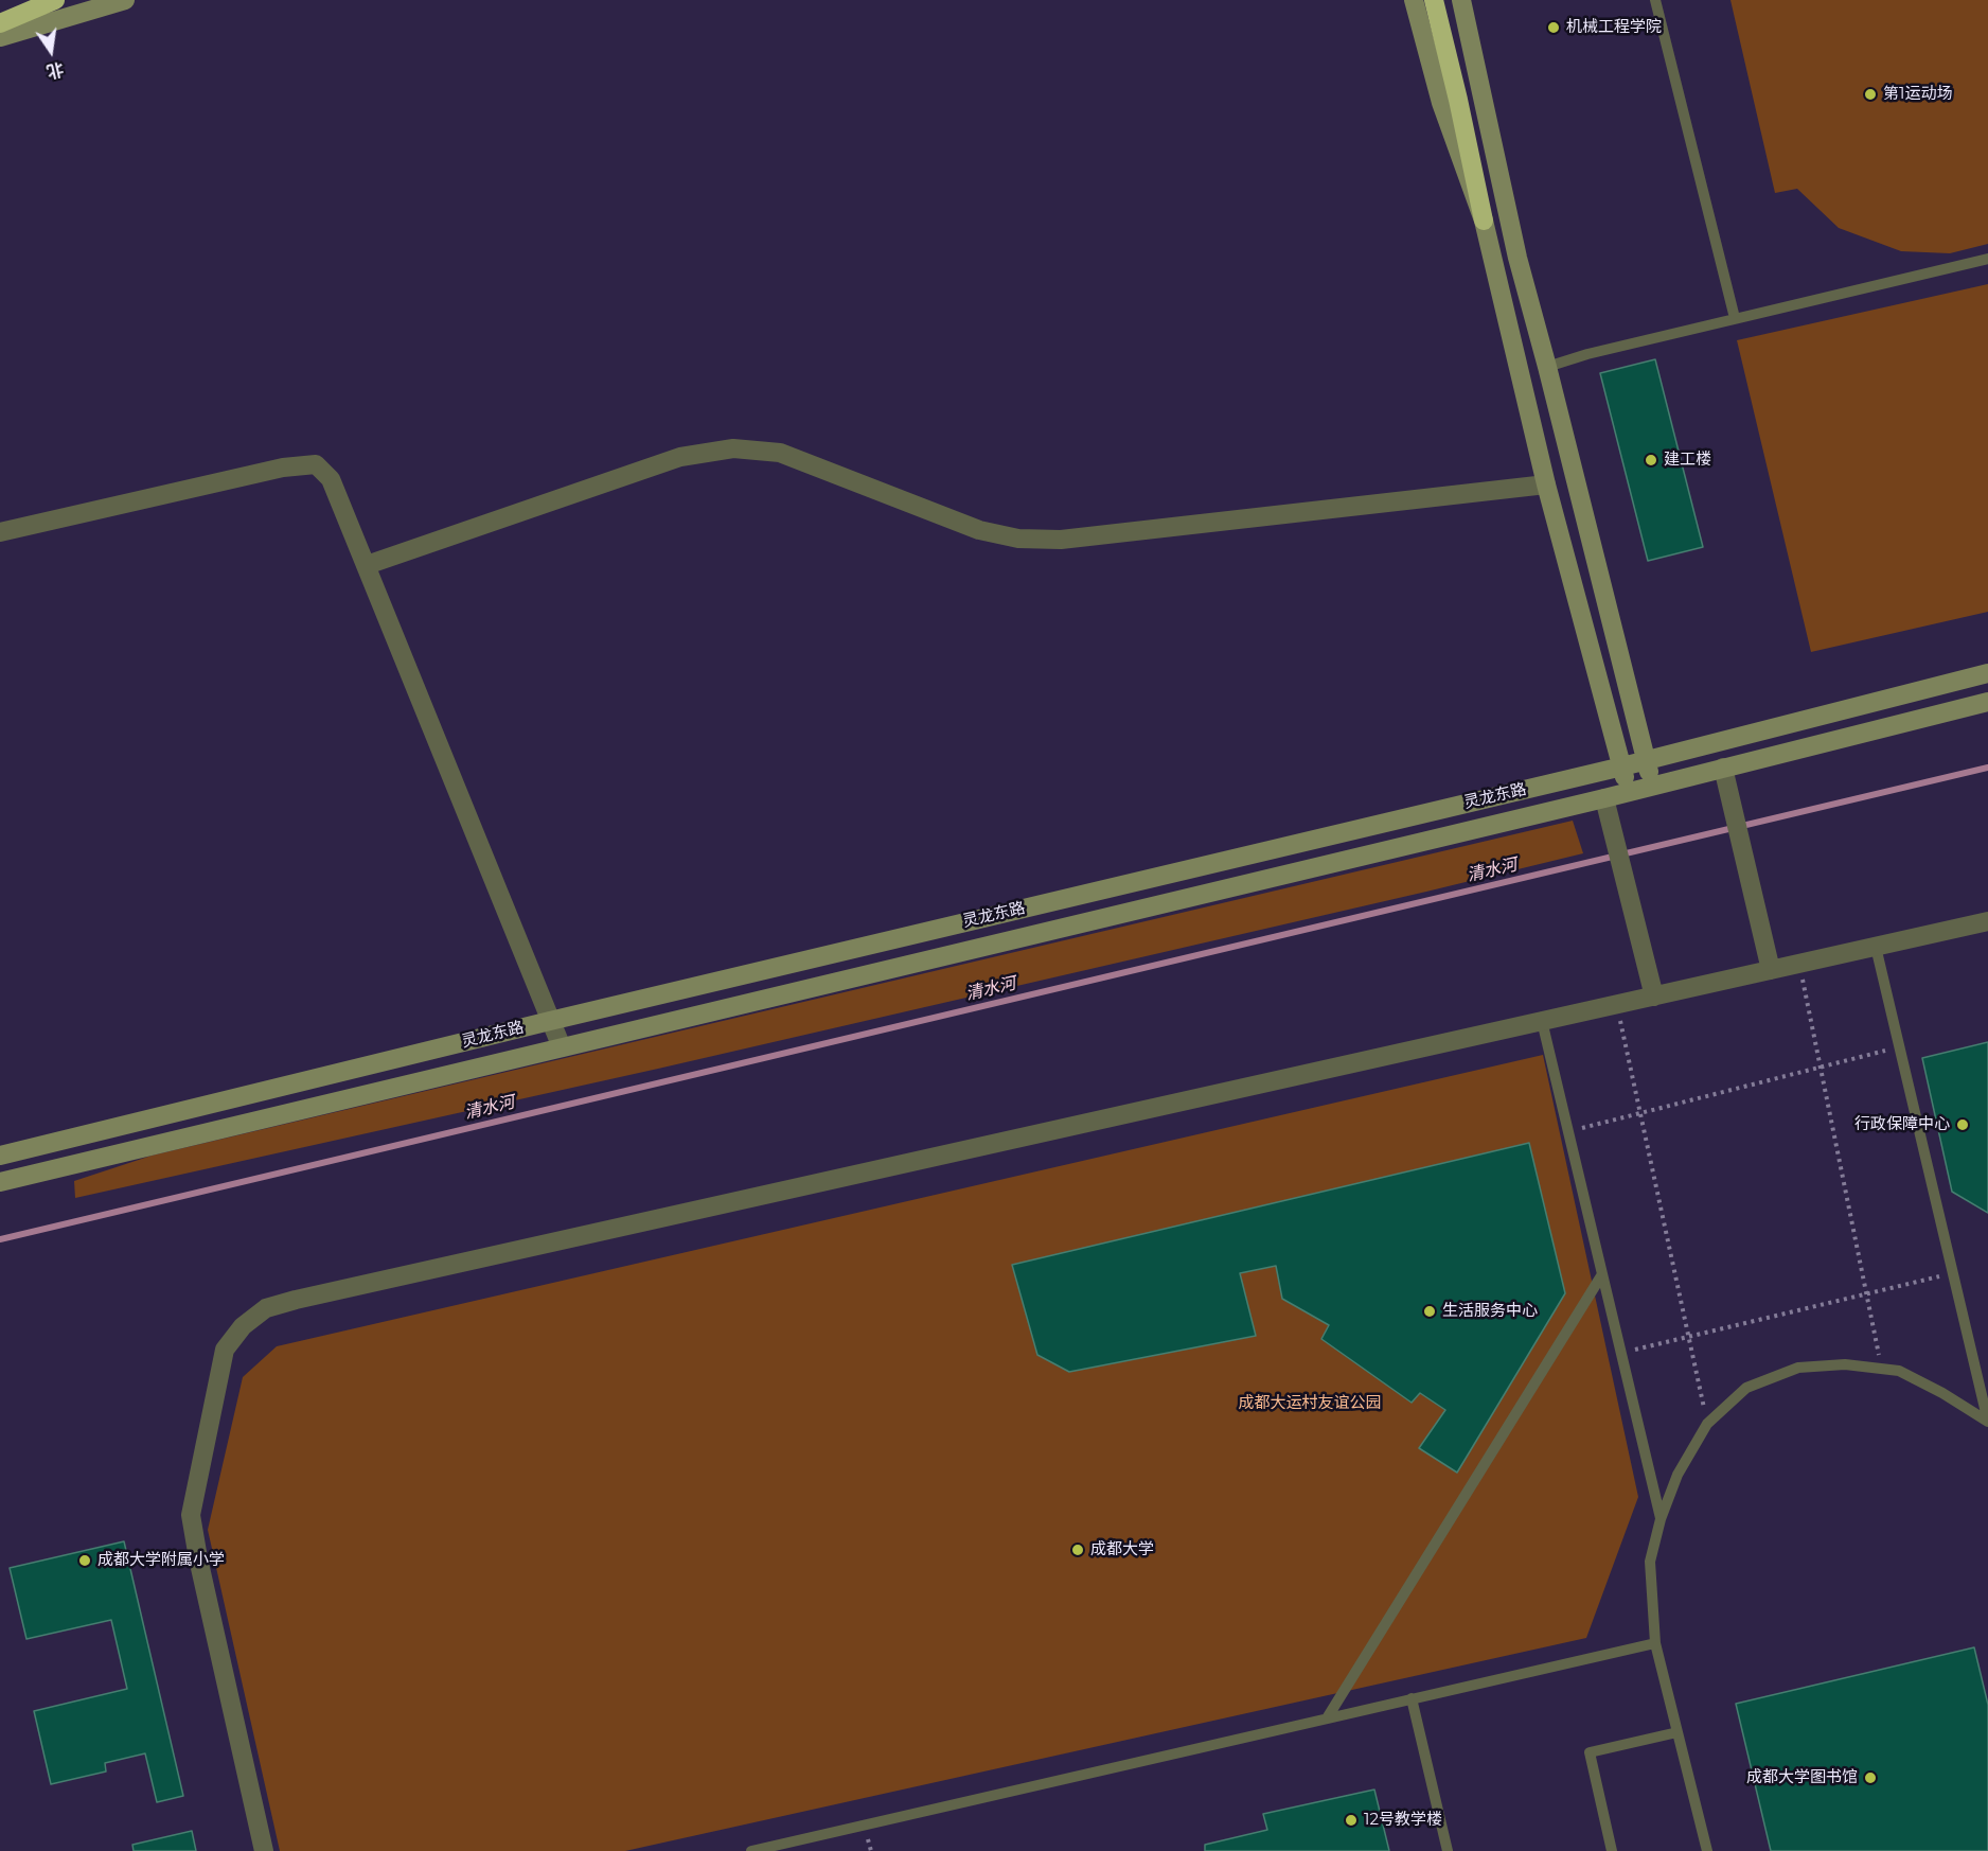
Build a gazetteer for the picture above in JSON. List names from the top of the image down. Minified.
{"streets":{"main road":["灵龙东路"]},"water":["清水河"],"parks":["成都大运村友谊公园"],"places":["机械工程学院","第1运动场","建工楼","行政保障中心","生活服务中心","成都大学","成都大学附属小学","成都大学图书馆","12号教学楼"],"north":"bottom"}
